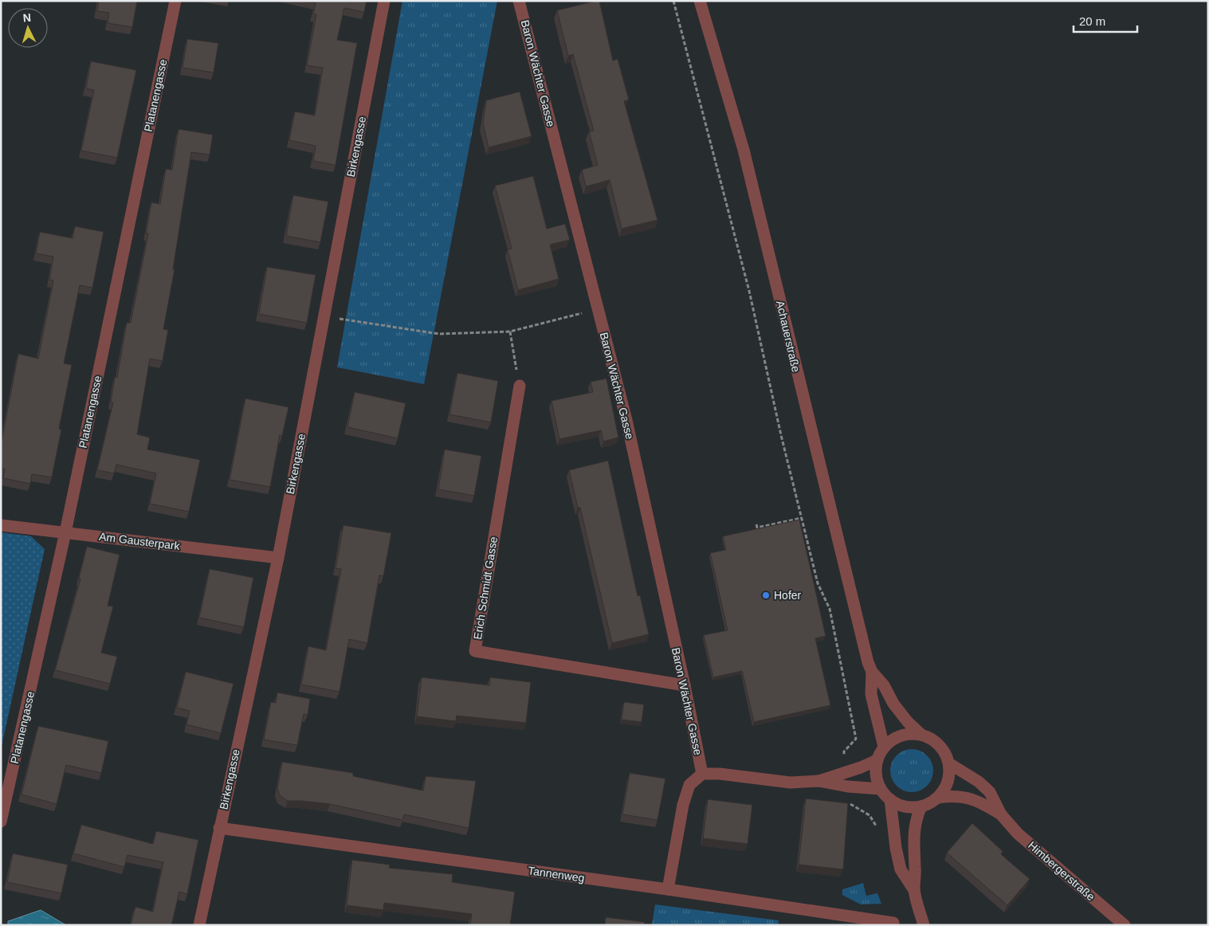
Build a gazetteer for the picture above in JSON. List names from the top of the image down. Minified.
{"streets":{"street":["Baron Wächter Gasse","Platanengasse","Birkengasse","Achauerstraße","Am Gausterpark","Erich Schmidt Gasse","Himbergerstraße","Tannenweg"]},"crossings":[["Baron Wächter Gasse","Erich Schmidt Gasse"],["Platanengasse","Am Gausterpark"],["Birkengasse","Am Gausterpark"],["Birkengasse","Tannenweg"],["Achauerstraße","Himbergerstraße"]],"places":["Hofer"],"scale_bar":"20 m","north":"top"}
